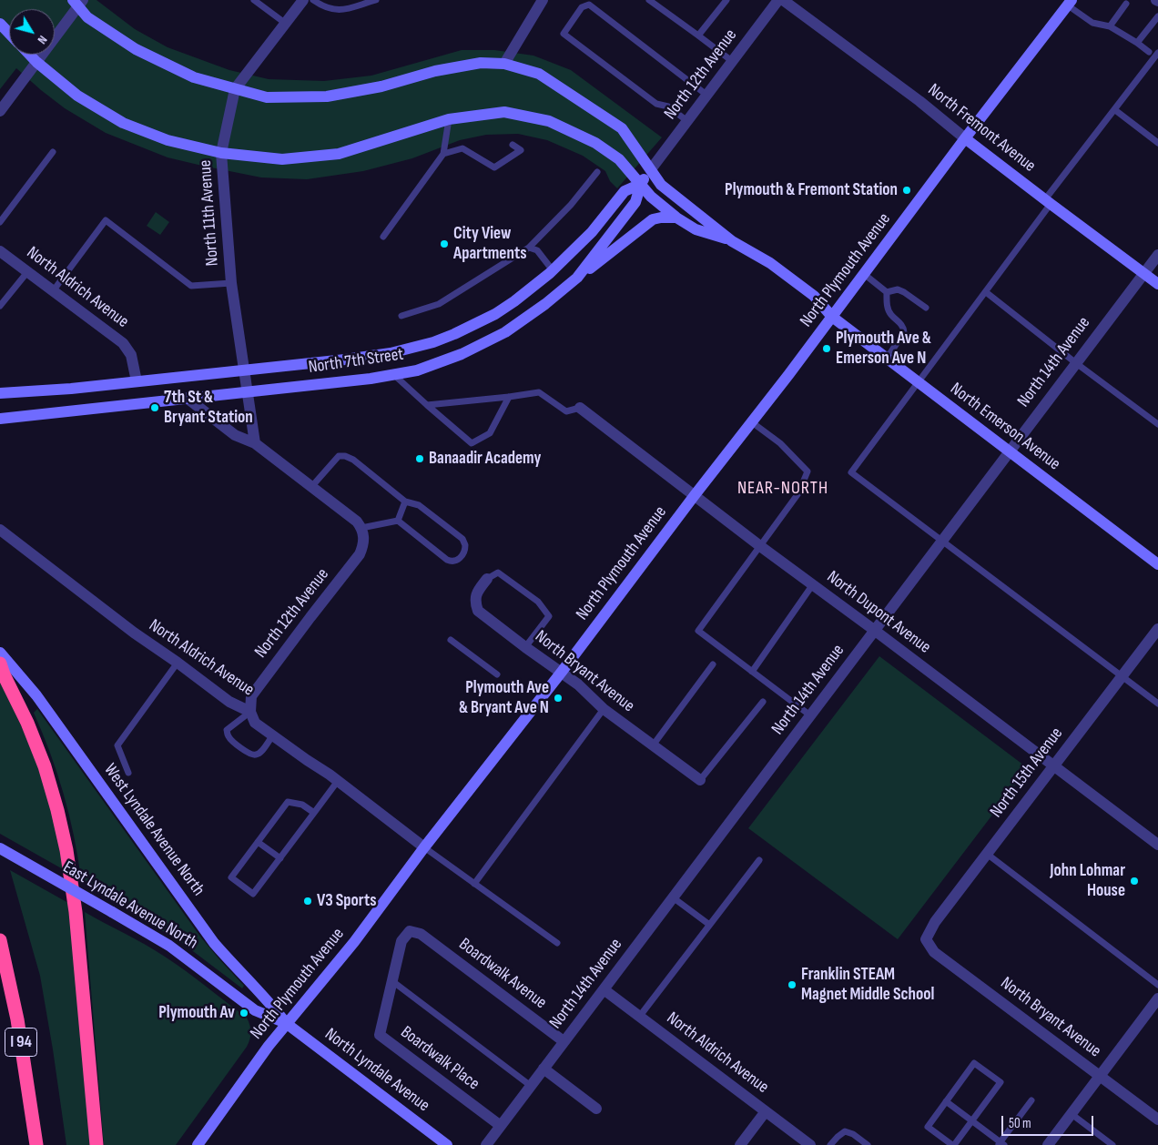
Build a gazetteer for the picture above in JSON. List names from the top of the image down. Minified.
{"streets":{"highway":["I 94"],"main road":["North Fremont Avenue","North Plymouth Avenue","North 7th Street","North Emerson Avenue","West Lyndale Avenue North","East Lyndale Avenue North","North Lyndale Avenue"],"street":["North 12th Avenue","North 11th Avenue","North Aldrich Avenue","North 14th Avenue","North Dupont Avenue","North Bryant Avenue","North 15th Avenue","Boardwalk Avenue","Boardwalk Place"]},"crossings":[["North 12th Avenue","North Aldrich Avenue"],["North 12th Avenue","North 7th Street"],["North Fremont Avenue","North Plymouth Avenue"],["North Fremont Avenue","North 14th Avenue"],["North 11th Avenue","North 7th Street"],["North Plymouth Avenue","North Aldrich Avenue"],["North Plymouth Avenue","North Emerson Avenue"],["North Plymouth Avenue","North Dupont Avenue"],["North Plymouth Avenue","North Bryant Avenue"],["North Plymouth Avenue","West Lyndale Avenue North"],["North Plymouth Avenue","East Lyndale Avenue North"],["North Plymouth Avenue","North Lyndale Avenue"],["North Aldrich Avenue","North 7th Street"],["North Aldrich Avenue","North 14th Avenue"],["North 14th Avenue","North Emerson Avenue"],["North 14th Avenue","North Dupont Avenue"],["North 14th Avenue","Boardwalk Avenue"],["North 14th Avenue","Boardwalk Place"],["North Dupont Avenue","North 15th Avenue"],["North Bryant Avenue","North 15th Avenue"],["West Lyndale Avenue North","East Lyndale Avenue North"],["West Lyndale Avenue North","North Lyndale Avenue"],["East Lyndale Avenue North","North Lyndale Avenue"],["Boardwalk Avenue","Boardwalk Place"]],"districts":["NEAR-NORTH"],"places":["Plymouth & Fremont Station","City View Apartments","Plymouth Ave & Emerson Ave N","7th St & Bryant Station","Banaadir Academy","Plymouth Ave & Bryant Ave N","John Lohmar House","V3 Sports","Franklin STEAM Magnet Middle School","Plymouth Av"],"scale_bar":"50 m","north":"bottom right"}
